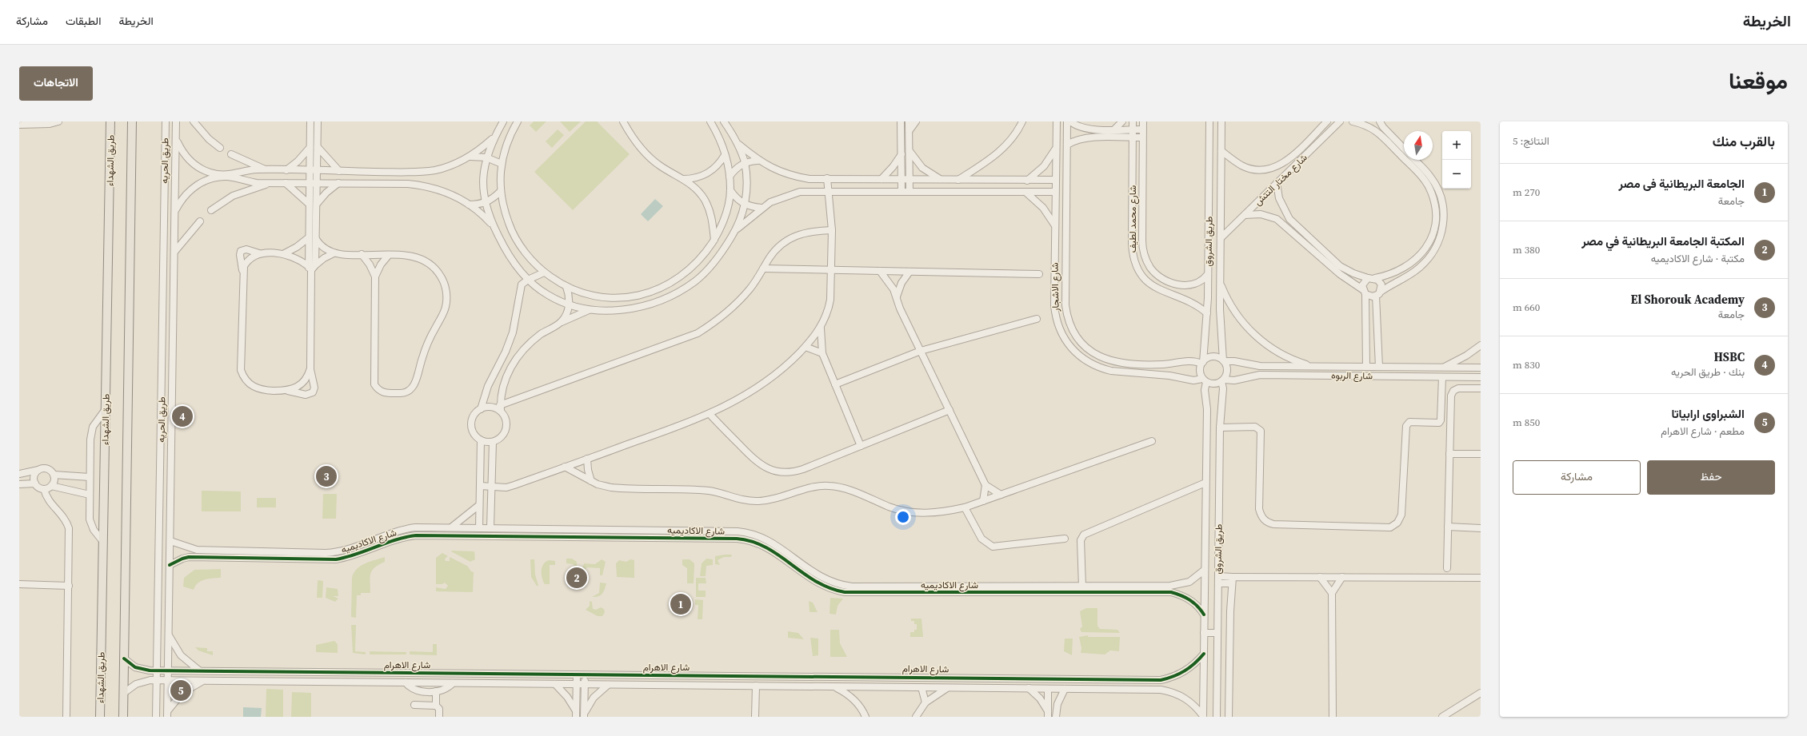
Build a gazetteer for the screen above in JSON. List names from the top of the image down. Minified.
{"streets":{"main road":["طريق الشهداء"],"street":["طريق الحريه","شارع مختار التتش","شارع محمد لطيف","طريق الشروق","شارع الاشجار","شارع الربوه","شارع الاكاديميه","شارع الاهرام"]},"crossings":[["طريق الحريه","شارع الاكاديميه"],["طريق الحريه","شارع الاهرام"],["شارع مختار التتش","طريق الشروق"],["شارع محمد لطيف","طريق الشروق"],["طريق الشروق","شارع الاشجار"],["طريق الشروق","شارع الربوه"],["طريق الشروق","شارع الاكاديميه"],["طريق الشروق","شارع الاهرام"],["شارع الاشجار","شارع الربوه"]],"north":"top","page":{"header":"الخريطة","nav":["الخريطة","الطبقات","مشاركة"],"title":"موقعنا","buttons":["الاتجاهات",["حفظ","مشاركة"]],"heading":["بالقرب منك","النتائج: 5"],"map_buttons":["+","−"],"list":[{"mark":"1","name":"الجامعة البريطانية فى مصر","note":"جامعة","value":"270 m"},{"mark":"2","name":"المكتبة الجامعة البريطانية في مصر","note":"مكتبة · شارع الاكاديميه","value":"380 m"},{"mark":"3","name":"El Shorouk Academy","note":"جامعة","value":"660 m"},{"mark":"4","name":"HSBC","note":"بنك · طريق الحريه","value":"830 m"},{"mark":"5","name":"الشبراوى ارابياتا","note":"مطعم · شارع الاهرام","value":"850 m"}],"pins":["4","3","2","1","5"]}}
